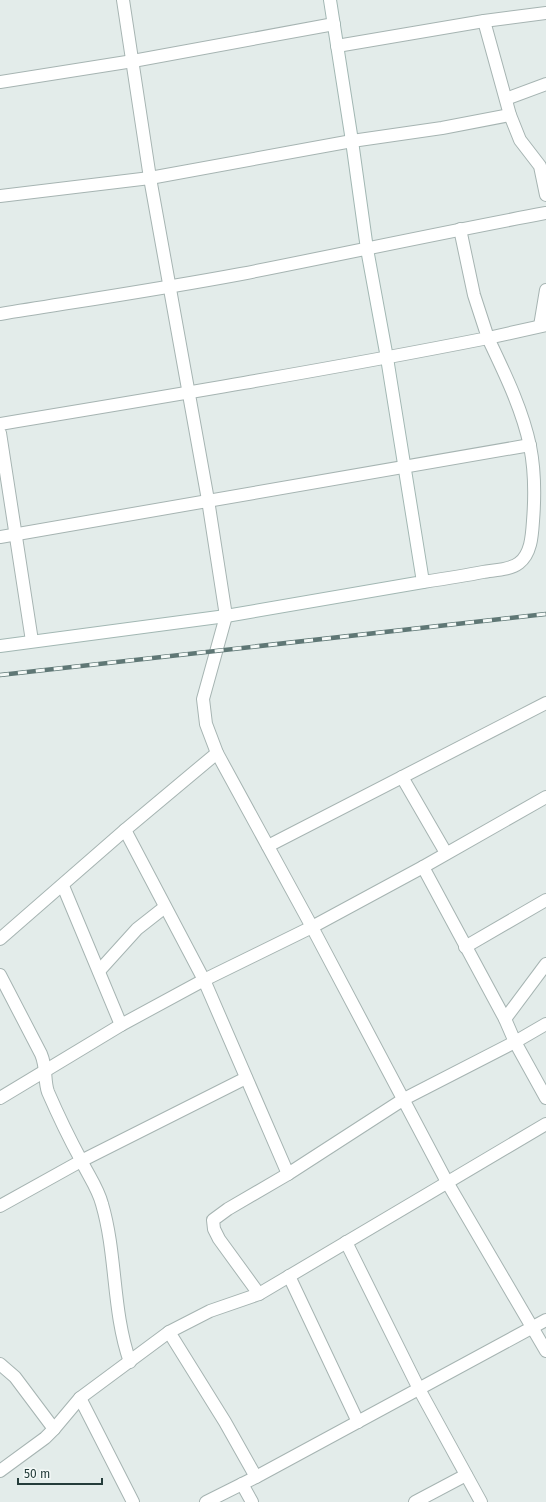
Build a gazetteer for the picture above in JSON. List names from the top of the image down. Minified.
{"scale_bar":"50 m"}
